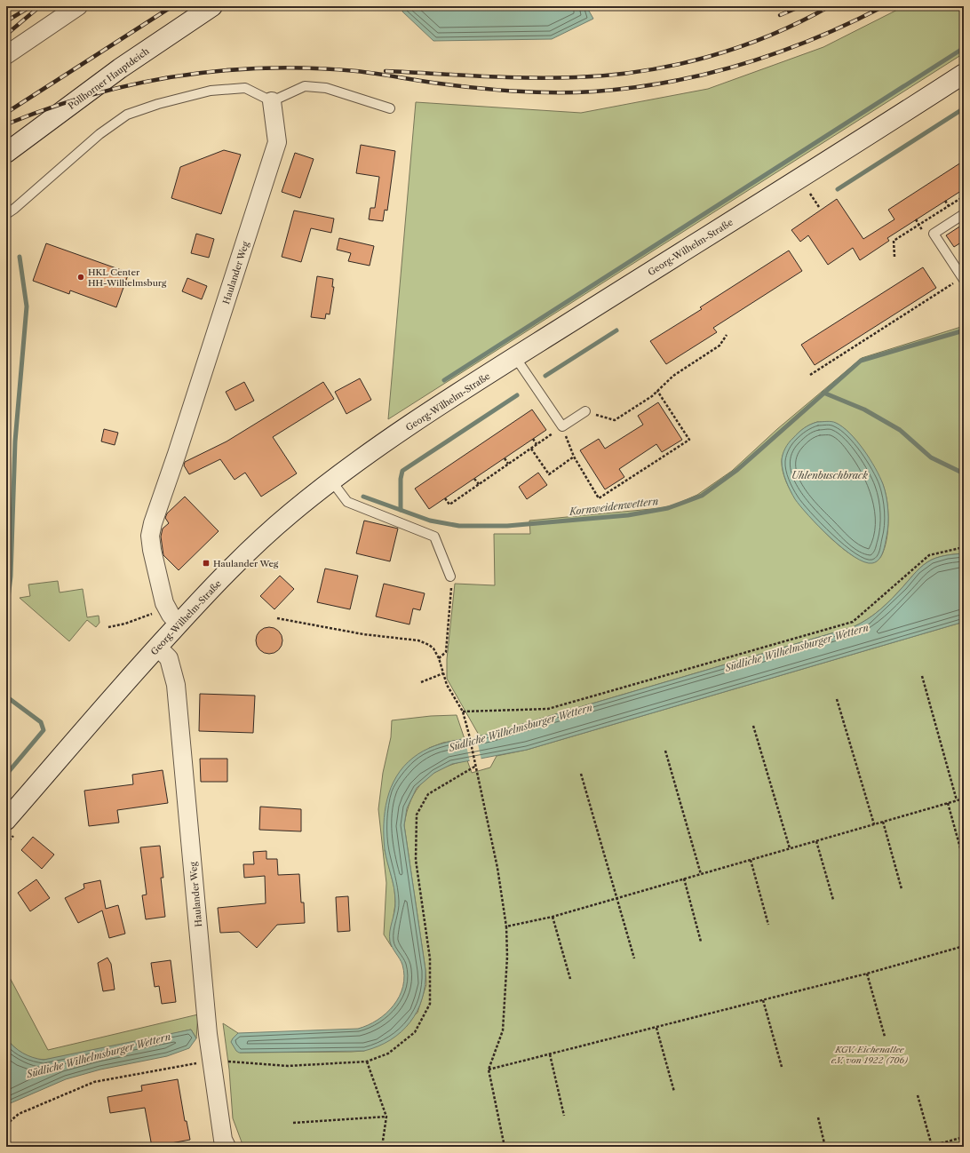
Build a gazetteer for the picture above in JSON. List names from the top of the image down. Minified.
{"streets":{"main road":["Pollhorner Hauptdeich","Georg-Wilhelm-Straße"],"street":["Haulander Weg"]},"crossings":[["Georg-Wilhelm-Straße","Haulander Weg"]],"water":["Uhlenbuschbrack","Kornweidenwettern","Südliche Wilhelmsburger Wettern"],"parks":["KGV. Eichenallee e.V. von 1922 (706)"],"places":{"other":["HKL Center HH-Wilhelmsburg"],"transit":["Haulander Weg"]}}
